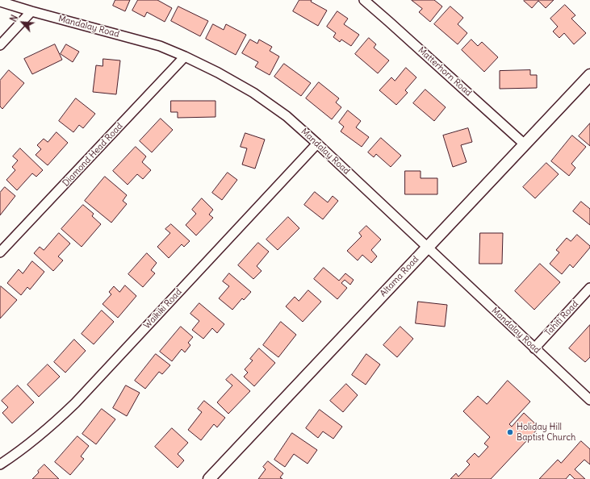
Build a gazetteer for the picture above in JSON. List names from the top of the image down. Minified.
{"streets":{"street":["Mandalay Road","Matterhorn Road","Diamond Head Road","Altama Road","Waikiki Road","Tahiti Road"]},"crossings":[["Mandalay Road","Diamond Head Road"],["Mandalay Road","Altama Road"],["Mandalay Road","Waikiki Road"],["Mandalay Road","Tahiti Road"],["Matterhorn Road","Altama Road"]],"places":["Holiday Hill Baptist Church"],"north":"top left"}
